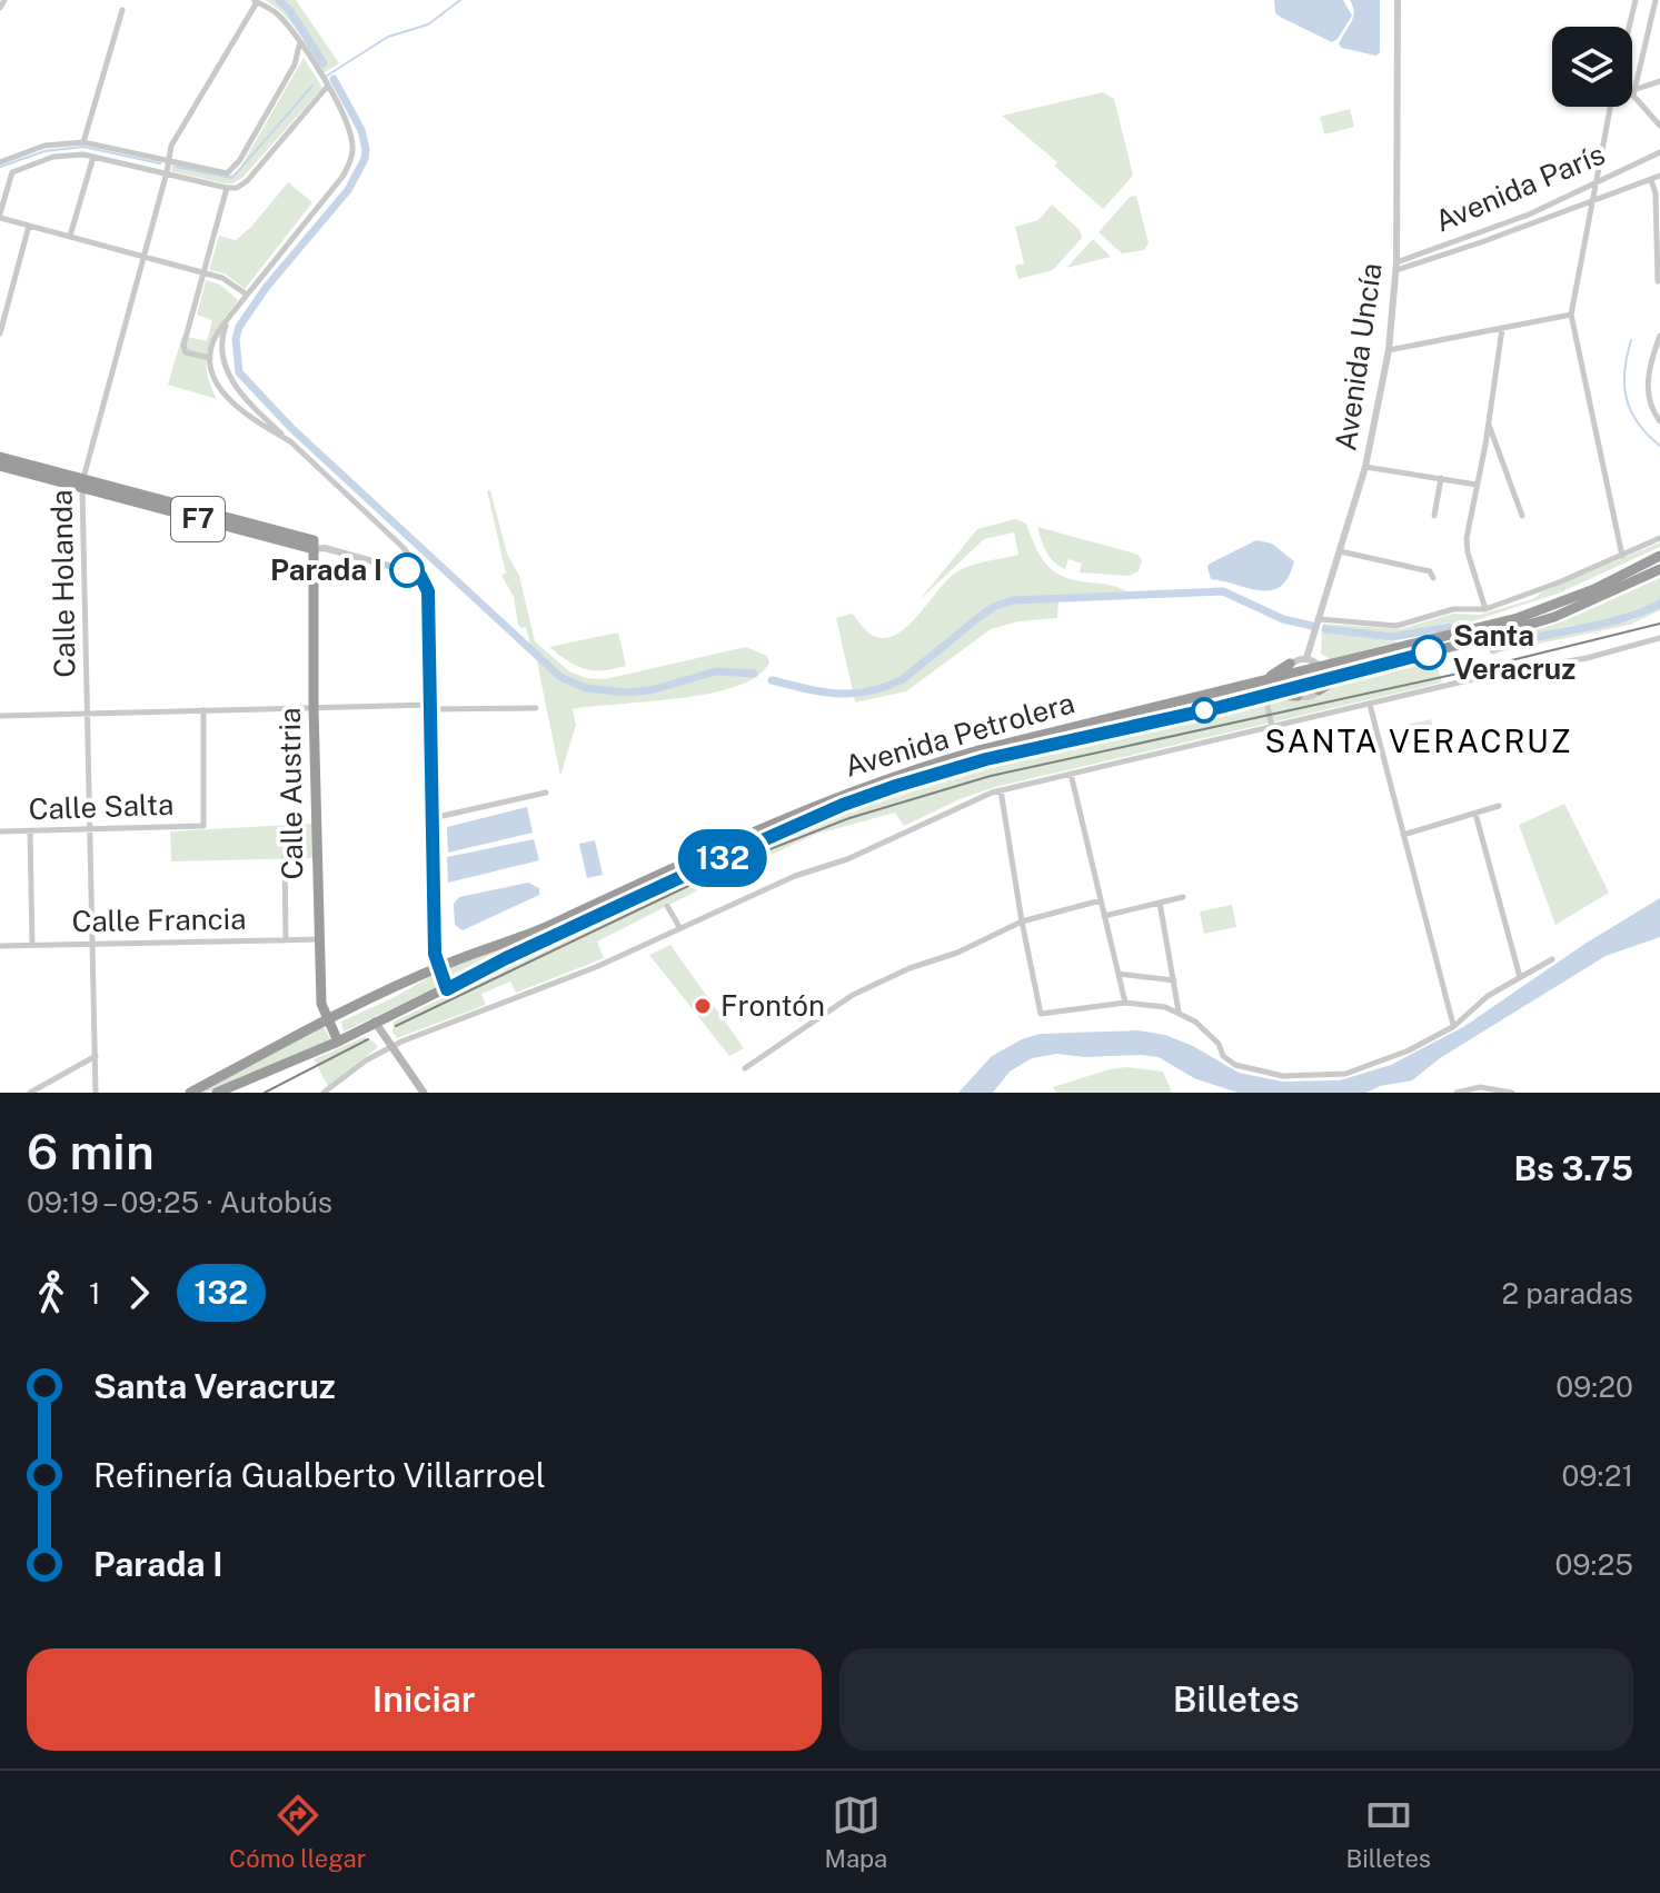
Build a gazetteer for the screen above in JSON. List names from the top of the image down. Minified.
{"streets":{"highway":["F7","Avenida Petrolera","Calle Austria"],"street":["Avenida París","Avenida Uncía","Calle Holanda","Calle Salta","Calle Francia"]},"crossings":[["Avenida París","Avenida Uncía"],["Avenida Uncía","Avenida Petrolera"],["F7","Calle Holanda"],["F7","Calle Austria"],["Calle Holanda","Calle Salta"],["Calle Holanda","Calle Francia"],["Avenida Petrolera","Calle Austria"],["Calle Austria","Calle Francia"]],"districts":["SANTA VERACRUZ"],"places":["Parada I","Santa Veracruz","Frontón"],"lines":["bus line 132"],"page":{"on_map":"132","heading":["6 min","09:19 – 09:25 · Autobús","Bs 3.75"],"legs":["1","132","2 paradas"],"list":[{"name":"Santa Veracruz","value":"09:20"},{"name":"Refinería Gualberto Villarroel","value":"09:21"},{"name":"Parada I","value":"09:25"}],"buttons":["Iniciar","Billetes"],"tabs":["Cómo llegar","Mapa","Billetes"]}}
